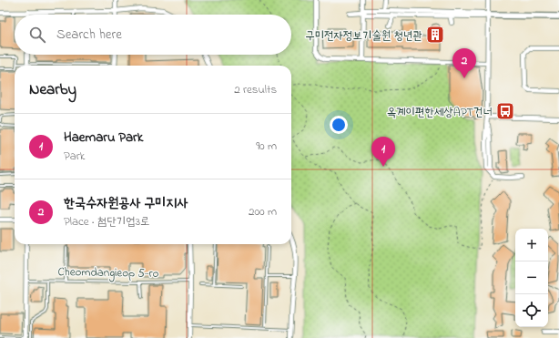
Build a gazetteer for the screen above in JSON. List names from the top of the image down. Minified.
{"streets":{"lane":["Cheomdangieop 5-ro"]},"places":{"building":["구미전자정보기술원 청년관"],"bus stop":["옥계이편한세상APT건너"]},"page":{"search":"Search here","pins":["2","1"],"heading":["Nearby","2 results"],"list":[{"mark":"1","name":"Haemaru Park","note":"Park","value":"90 m"},{"mark":"2","name":"한국수자원공사 구미지사","note":"Place · 첨단기업3로","value":"200 m"}],"map_buttons":["+","−"]}}
